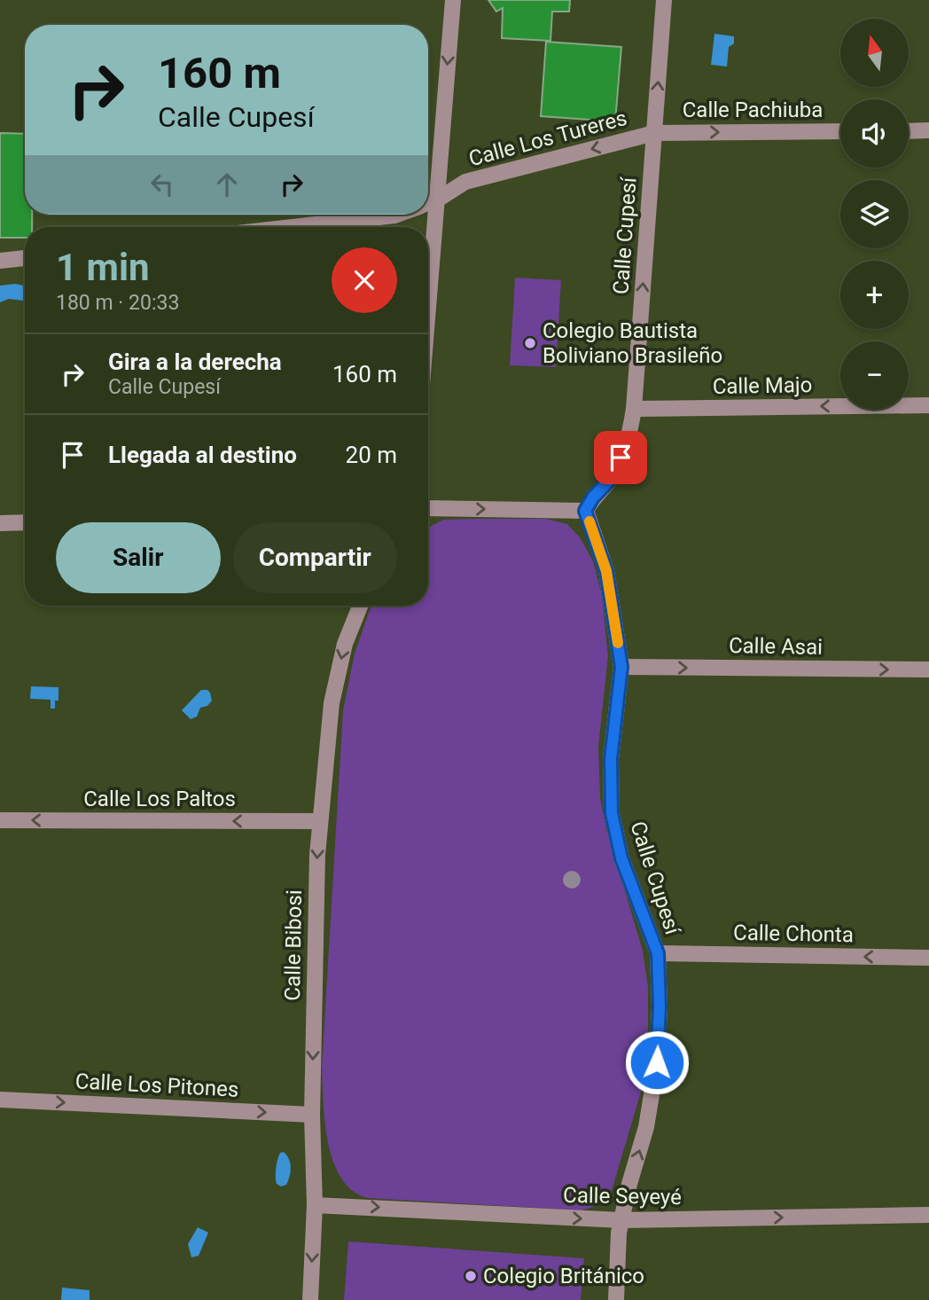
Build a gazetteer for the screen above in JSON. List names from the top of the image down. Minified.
{"streets":{"street":["Calle Pachiuba","Calle Los Tureres","Calle Cupesí","Calle Majo","Calle Asai","Calle Los Paltos","Calle Chonta","Calle Bibosi","Calle Los Pitones","Calle Seyeyé"]},"crossings":[["Calle Pachiuba","Calle Los Tureres"],["Calle Pachiuba","Calle Cupesí"],["Calle Los Tureres","Calle Cupesí"],["Calle Cupesí","Calle Majo"],["Calle Cupesí","Calle Asai"],["Calle Cupesí","Calle Chonta"],["Calle Cupesí","Calle Seyeyé"],["Calle Los Paltos","Calle Bibosi"],["Calle Bibosi","Calle Los Pitones"],["Calle Bibosi","Calle Seyeyé"]],"one_way":["Calle Pachiuba","Calle Los Tureres","Calle Cupesí","Calle Majo","Calle Asai","Calle Los Paltos","Calle Chonta","Calle Bibosi","Calle Los Pitones","Calle Seyeyé"],"places":["Colegio Bautista Boliviano Brasileño","Colegio Británico"],"north":"top","page":{"map_buttons":["+","−"],"turn":["160 m","Calle Cupesí"],"heading":["1 min","180 m · 20:33"],"list":[{"name":"Gira a la derecha","note":"Calle Cupesí","value":"160 m"},{"name":"Llegada al destino","value":"20 m"}],"buttons":["Salir","Compartir"]}}
